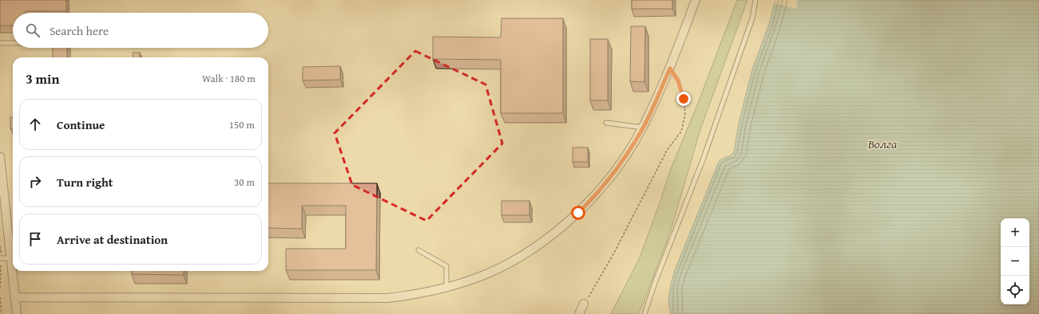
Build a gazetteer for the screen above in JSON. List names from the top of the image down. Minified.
{"water":["Волга"],"page":{"search":"Search here","heading":["3 min","Walk · 180 m"],"list":[["Continue","150 m"],["Turn right","30 m"],"Arrive at destination"],"map_buttons":["+","−"]}}
